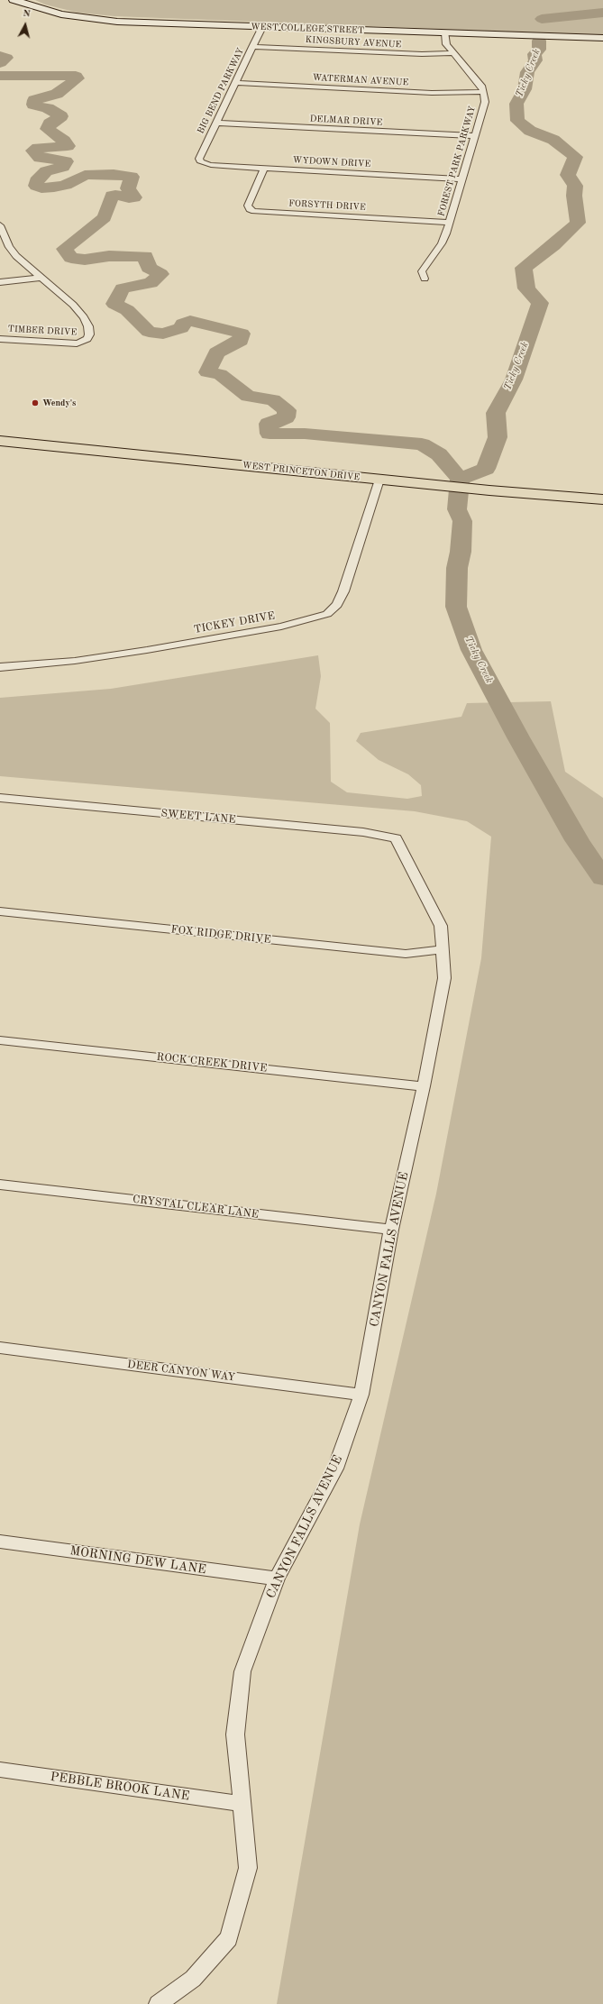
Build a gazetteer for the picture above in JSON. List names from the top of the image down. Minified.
{"streets":{"highway":["WEST PRINCETON DRIVE"],"street":["WEST COLLEGE STREET","KINGSBURY AVENUE","WATERMAN AVENUE","BIG BEND PARKWAY","DELMAR DRIVE","FOREST PARK PARKWAY","WYDOWN DRIVE","FORSYTH DRIVE","TIMBER DRIVE","TICKEY DRIVE","SWEET LANE","FOX RIDGE DRIVE","ROCK CREEK DRIVE","CRYSTAL CLEAR LANE","CANYON FALLS AVENUE","DEER CANYON WAY","MORNING DEW LANE","PEBBLE BROOK LANE"]},"crossings":[["WEST COLLEGE STREET","BIG BEND PARKWAY"],["KINGSBURY AVENUE","BIG BEND PARKWAY"],["WATERMAN AVENUE","BIG BEND PARKWAY"],["WATERMAN AVENUE","FOREST PARK PARKWAY"],["BIG BEND PARKWAY","DELMAR DRIVE"],["BIG BEND PARKWAY","WYDOWN DRIVE"],["DELMAR DRIVE","FOREST PARK PARKWAY"],["FOREST PARK PARKWAY","WYDOWN DRIVE"],["FOREST PARK PARKWAY","FORSYTH DRIVE"],["WYDOWN DRIVE","FORSYTH DRIVE"],["WEST PRINCETON DRIVE","TICKEY DRIVE"],["SWEET LANE","CANYON FALLS AVENUE"],["FOX RIDGE DRIVE","CANYON FALLS AVENUE"],["ROCK CREEK DRIVE","CANYON FALLS AVENUE"],["CRYSTAL CLEAR LANE","CANYON FALLS AVENUE"],["CANYON FALLS AVENUE","DEER CANYON WAY"],["CANYON FALLS AVENUE","MORNING DEW LANE"],["CANYON FALLS AVENUE","PEBBLE BROOK LANE"]],"water":["Ticky Creek"],"places":["Wendy's"],"north":"top"}
